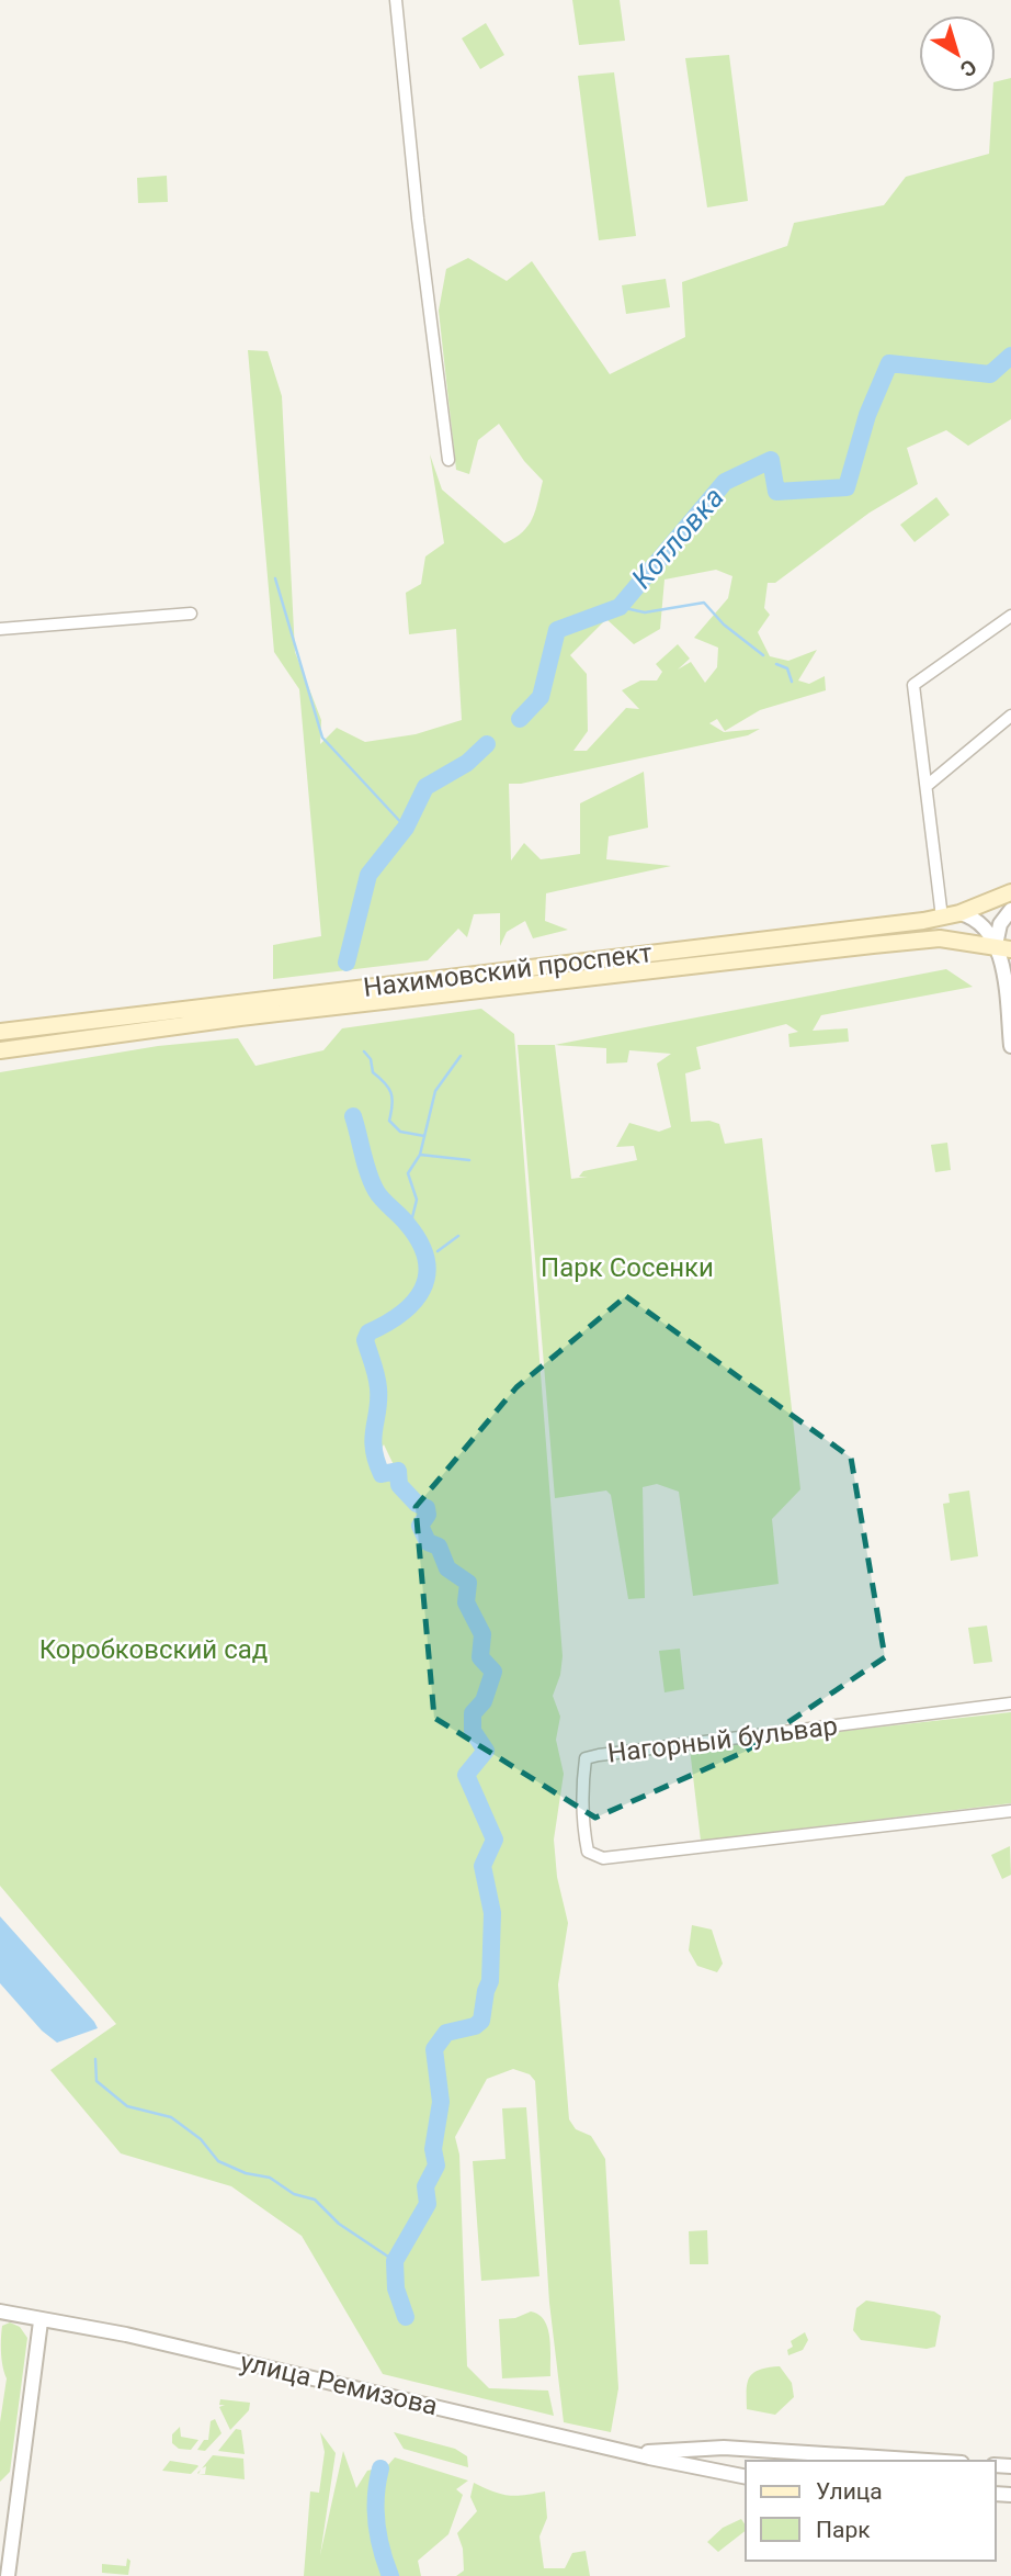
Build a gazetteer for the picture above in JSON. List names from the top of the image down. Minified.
{"streets":{"main road":["Нахимовский проспект"],"street":["Нагорный бульвар","улица Ремизова"]},"water":["Котловка"],"parks":["Парк Сосенки","Коробковский сад"],"legend":["Улица","Парк"],"north":"bottom right"}
